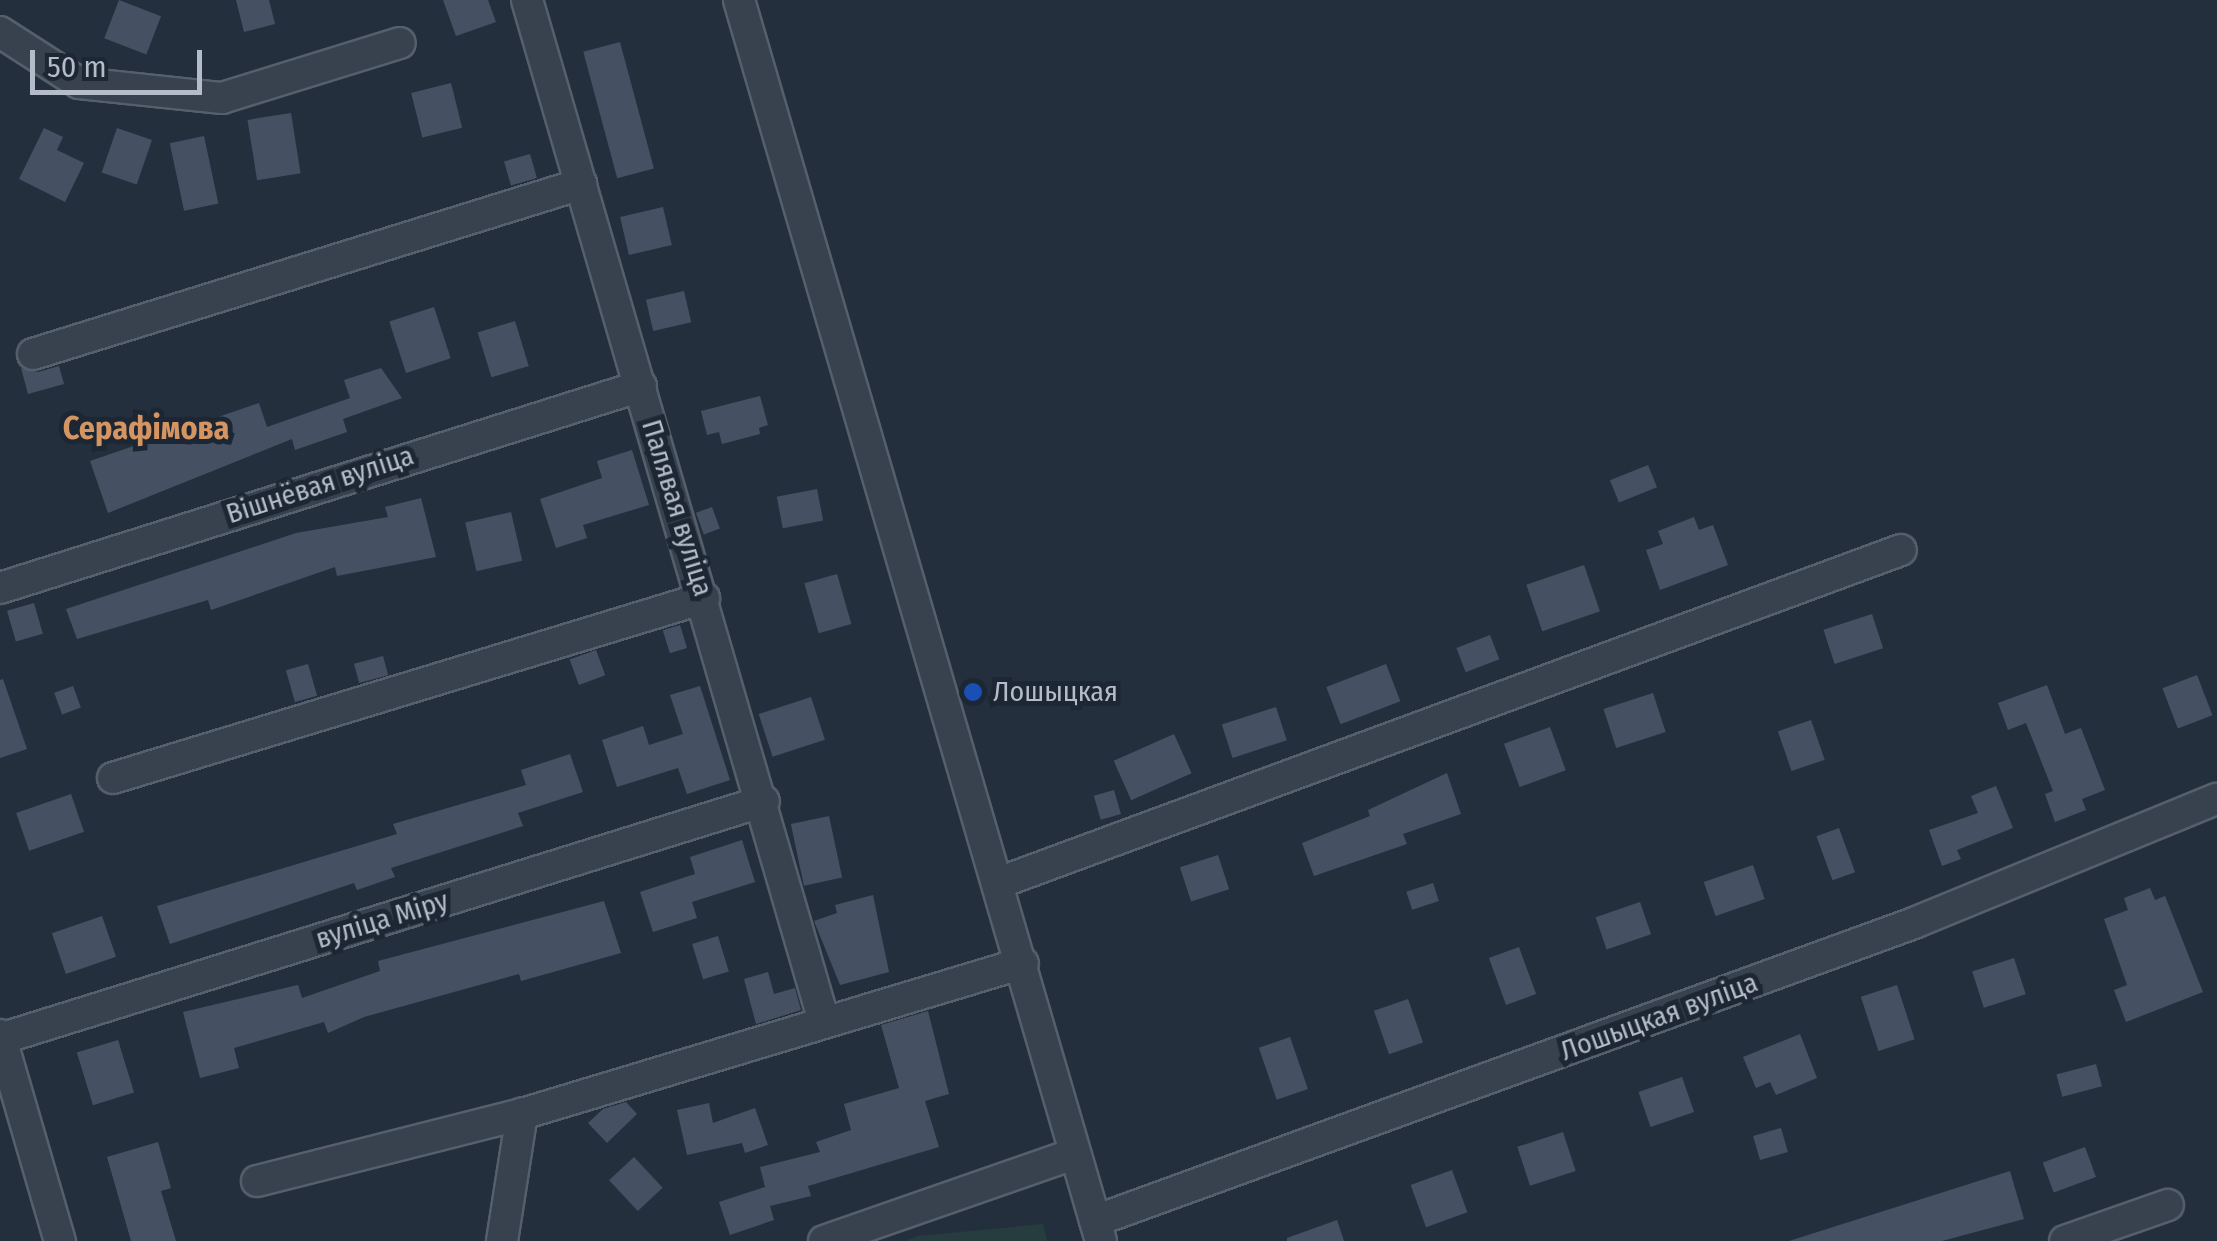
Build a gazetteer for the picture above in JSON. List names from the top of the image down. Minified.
{"streets":{"street":["Вішнёвая вуліца","Палявая вуліца","вуліца Міру","Лошыцкая вуліца"]},"crossings":[["Вішнёвая вуліца","Палявая вуліца"],["Палявая вуліца","вуліца Міру"]],"districts":["Серафімова"],"places":["Лошыцкая"],"scale_bar":"50 m"}
